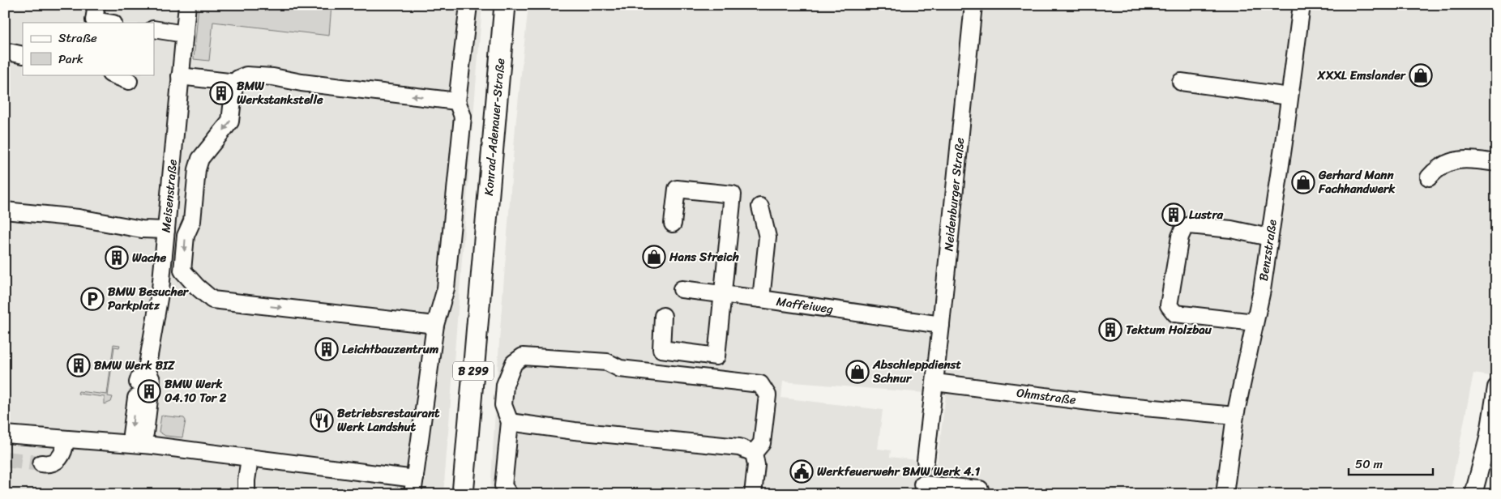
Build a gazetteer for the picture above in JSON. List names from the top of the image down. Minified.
{"streets":{"main road":["Konrad-Adenauer-Straße","B 299"],"street":["Neidenburger Straße","Meisenstraße","Benzstraße","Maffeiweg","Ohmstraße"]},"crossings":[["Neidenburger Straße","Maffeiweg"],["Neidenburger Straße","Ohmstraße"],["Benzstraße","Ohmstraße"]],"places":{"shop":["XXXL Emslander","Gerhard Mann Fachhandwerk","Hans Streich","Abschleppdienst Schnur"],"building":["BMW Werkstankstelle","Lustra","Wache","Tektum Holzbau","Leichtbauzentrum","BMW Werk BIZ","BMW Werk 04.10 Tor 2"],"parking":["BMW Besucher Parkplatz"],"restaurant":["Betriebsrestaurant Werk Landshut"],"public building":["Werkfeuerwehr BMW Werk 4.1"]},"legend":["Straße","Park"],"scale_bar":"50 m"}
